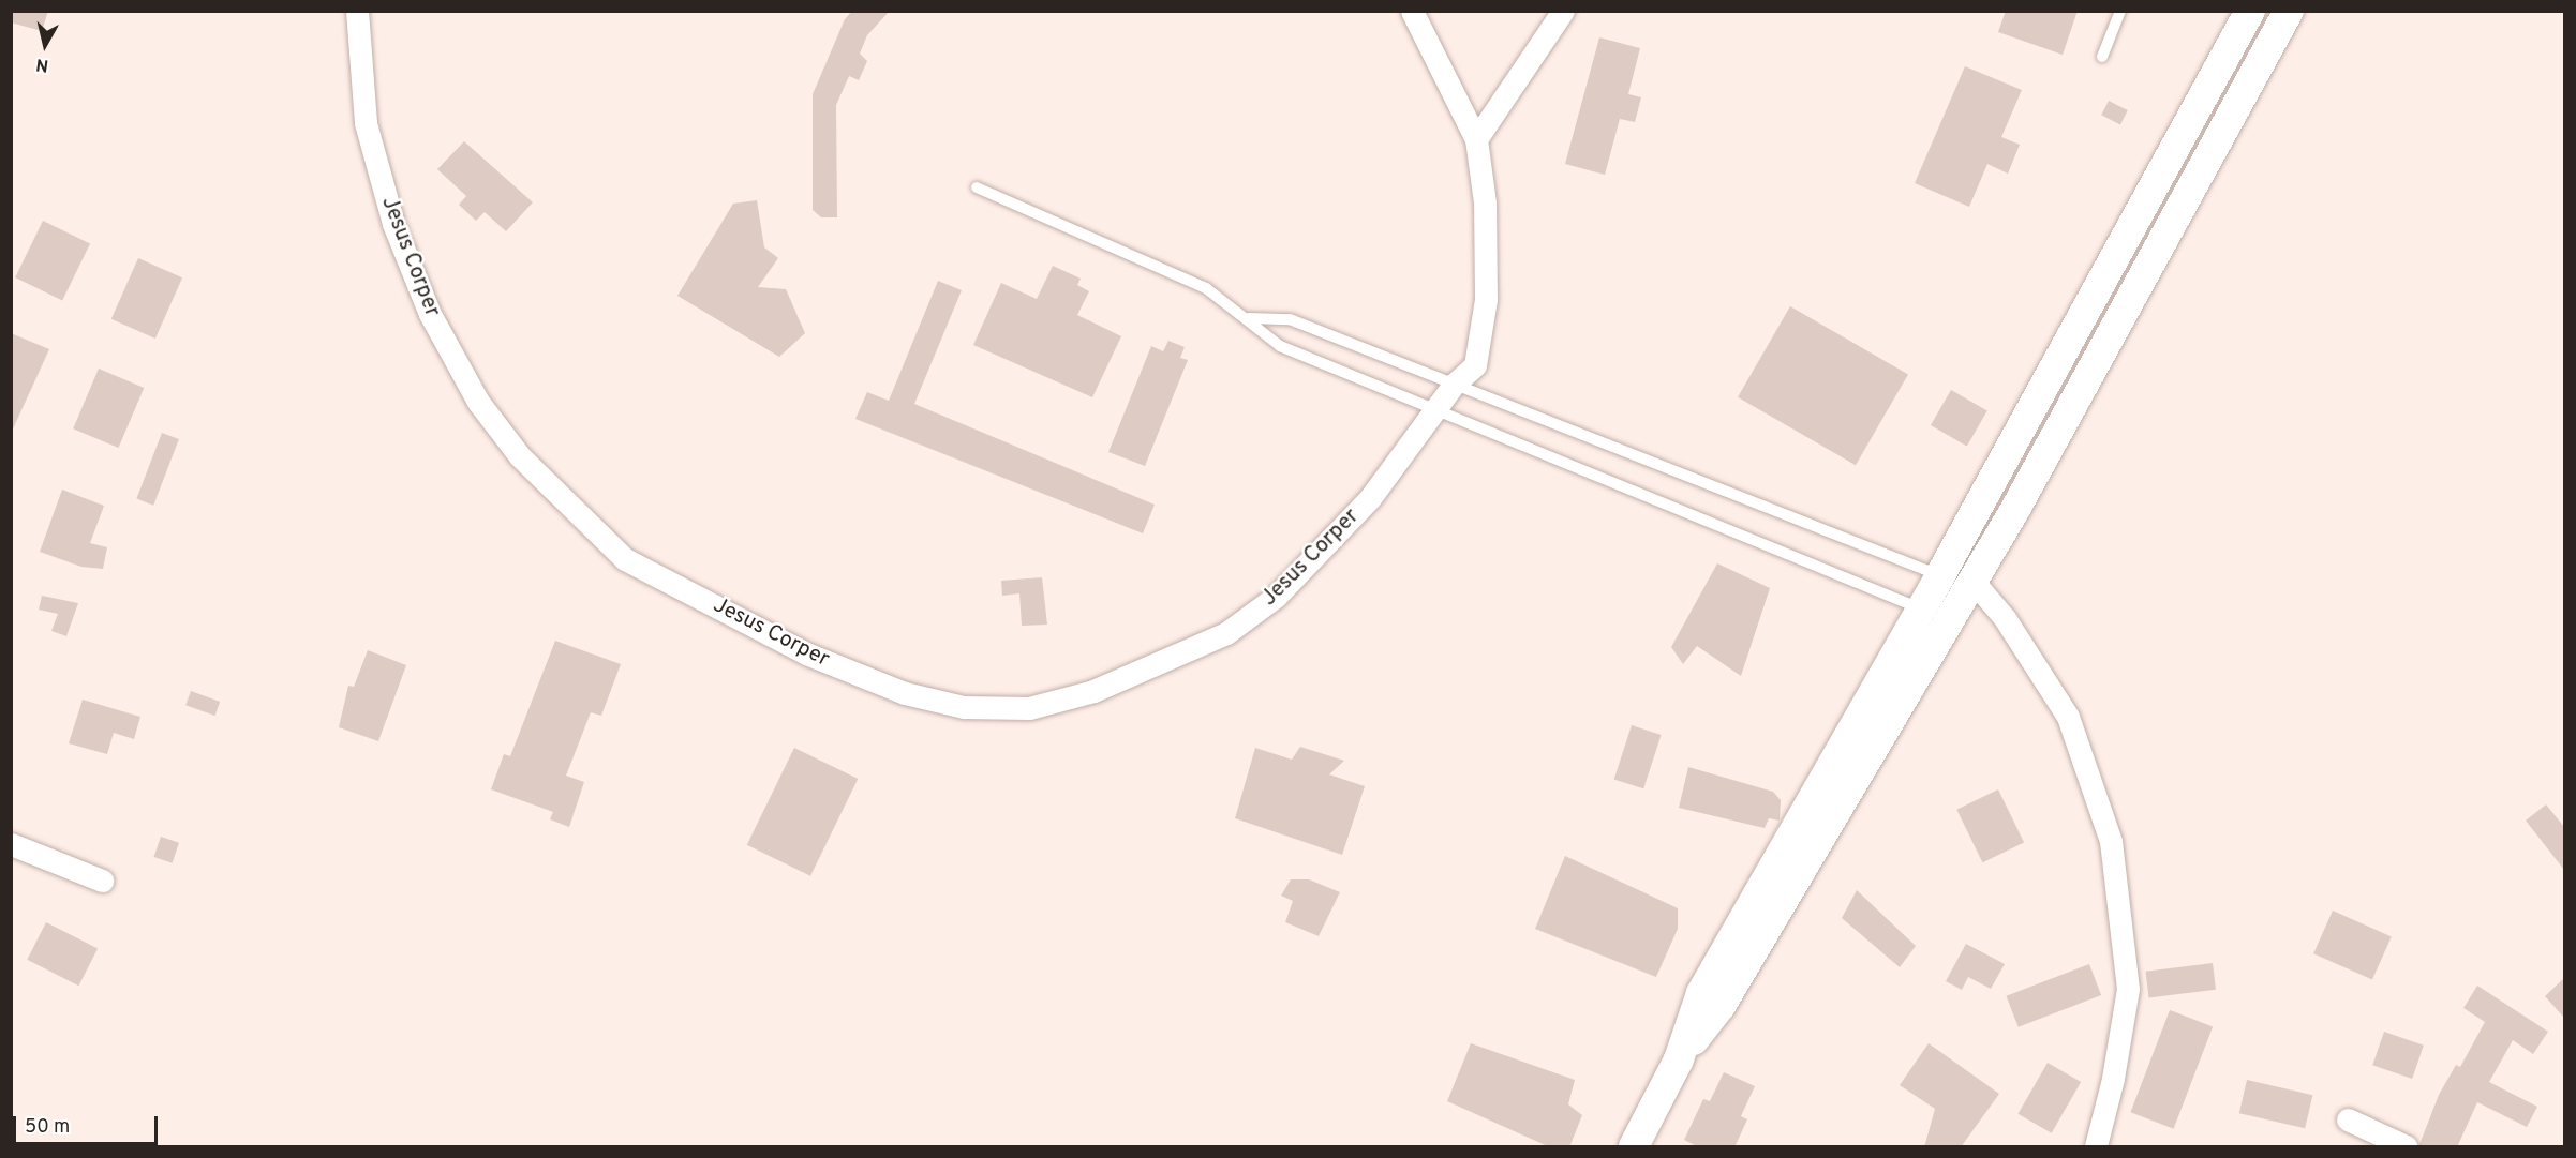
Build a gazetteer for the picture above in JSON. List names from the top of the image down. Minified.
{"streets":{"street":["Jesus Corper"]},"scale_bar":"50 m","north":"bottom"}
